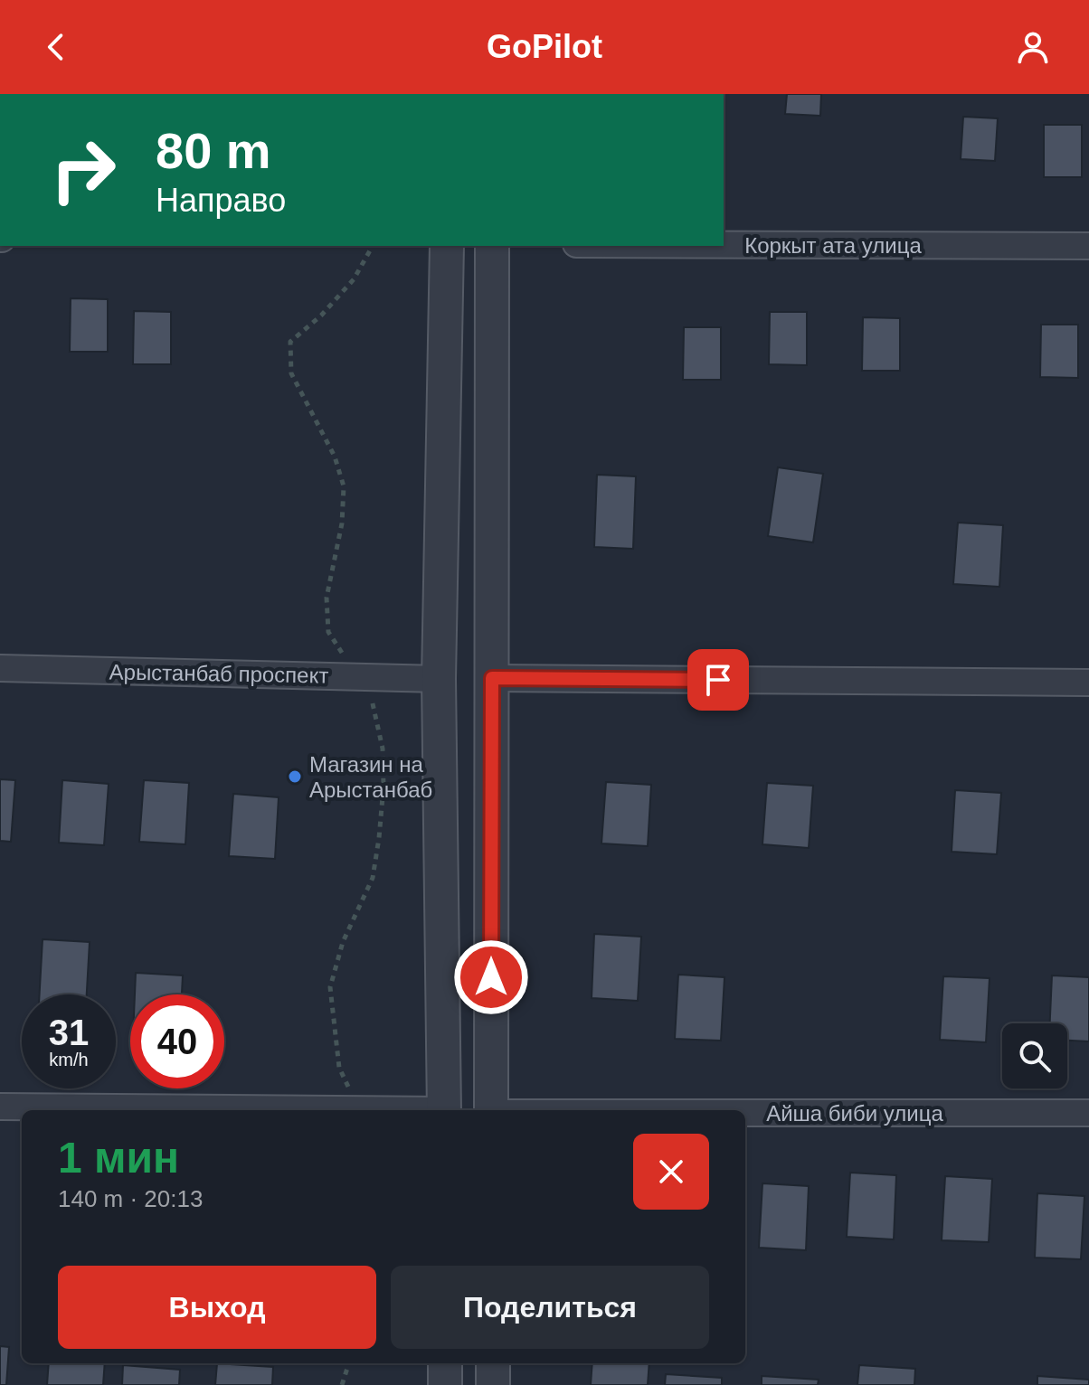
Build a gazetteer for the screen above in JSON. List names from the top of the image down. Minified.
{"streets":{"street":["Коркыт ата улица","Арыстанбаб проспект","Айша биби улица"]},"places":["Магазин на Арыстанбаб"],"page":{"header":"GoPilot","turn":["80 m","Направо"],"speed":"31 km/h","limit":"40","heading":["1 мин","140 m · 20:13"],"buttons":["Выход","Поделиться"]}}
